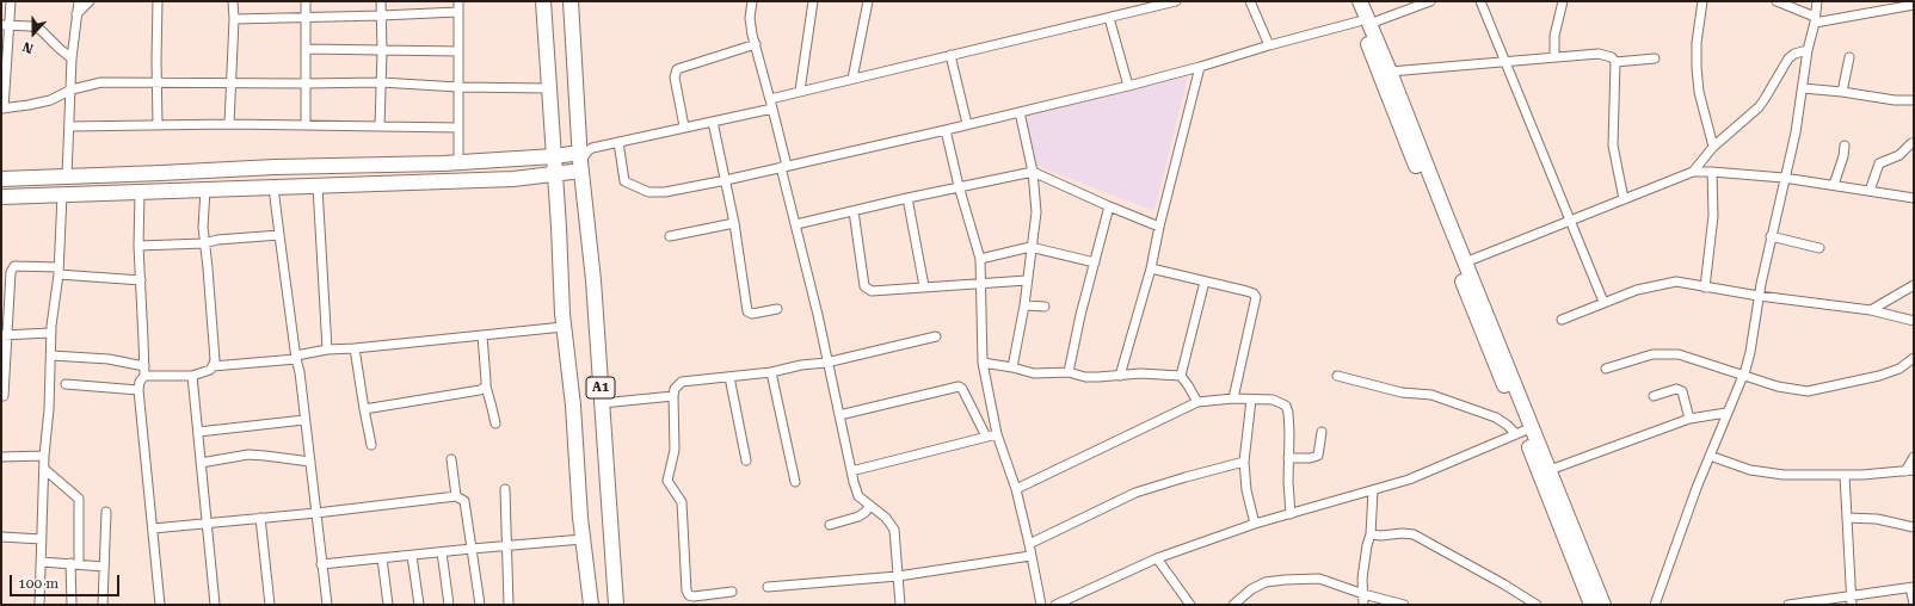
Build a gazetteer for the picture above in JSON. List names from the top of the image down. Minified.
{"streets":{"main road":["A1"]},"scale_bar":"100 m","north":"bottom"}
